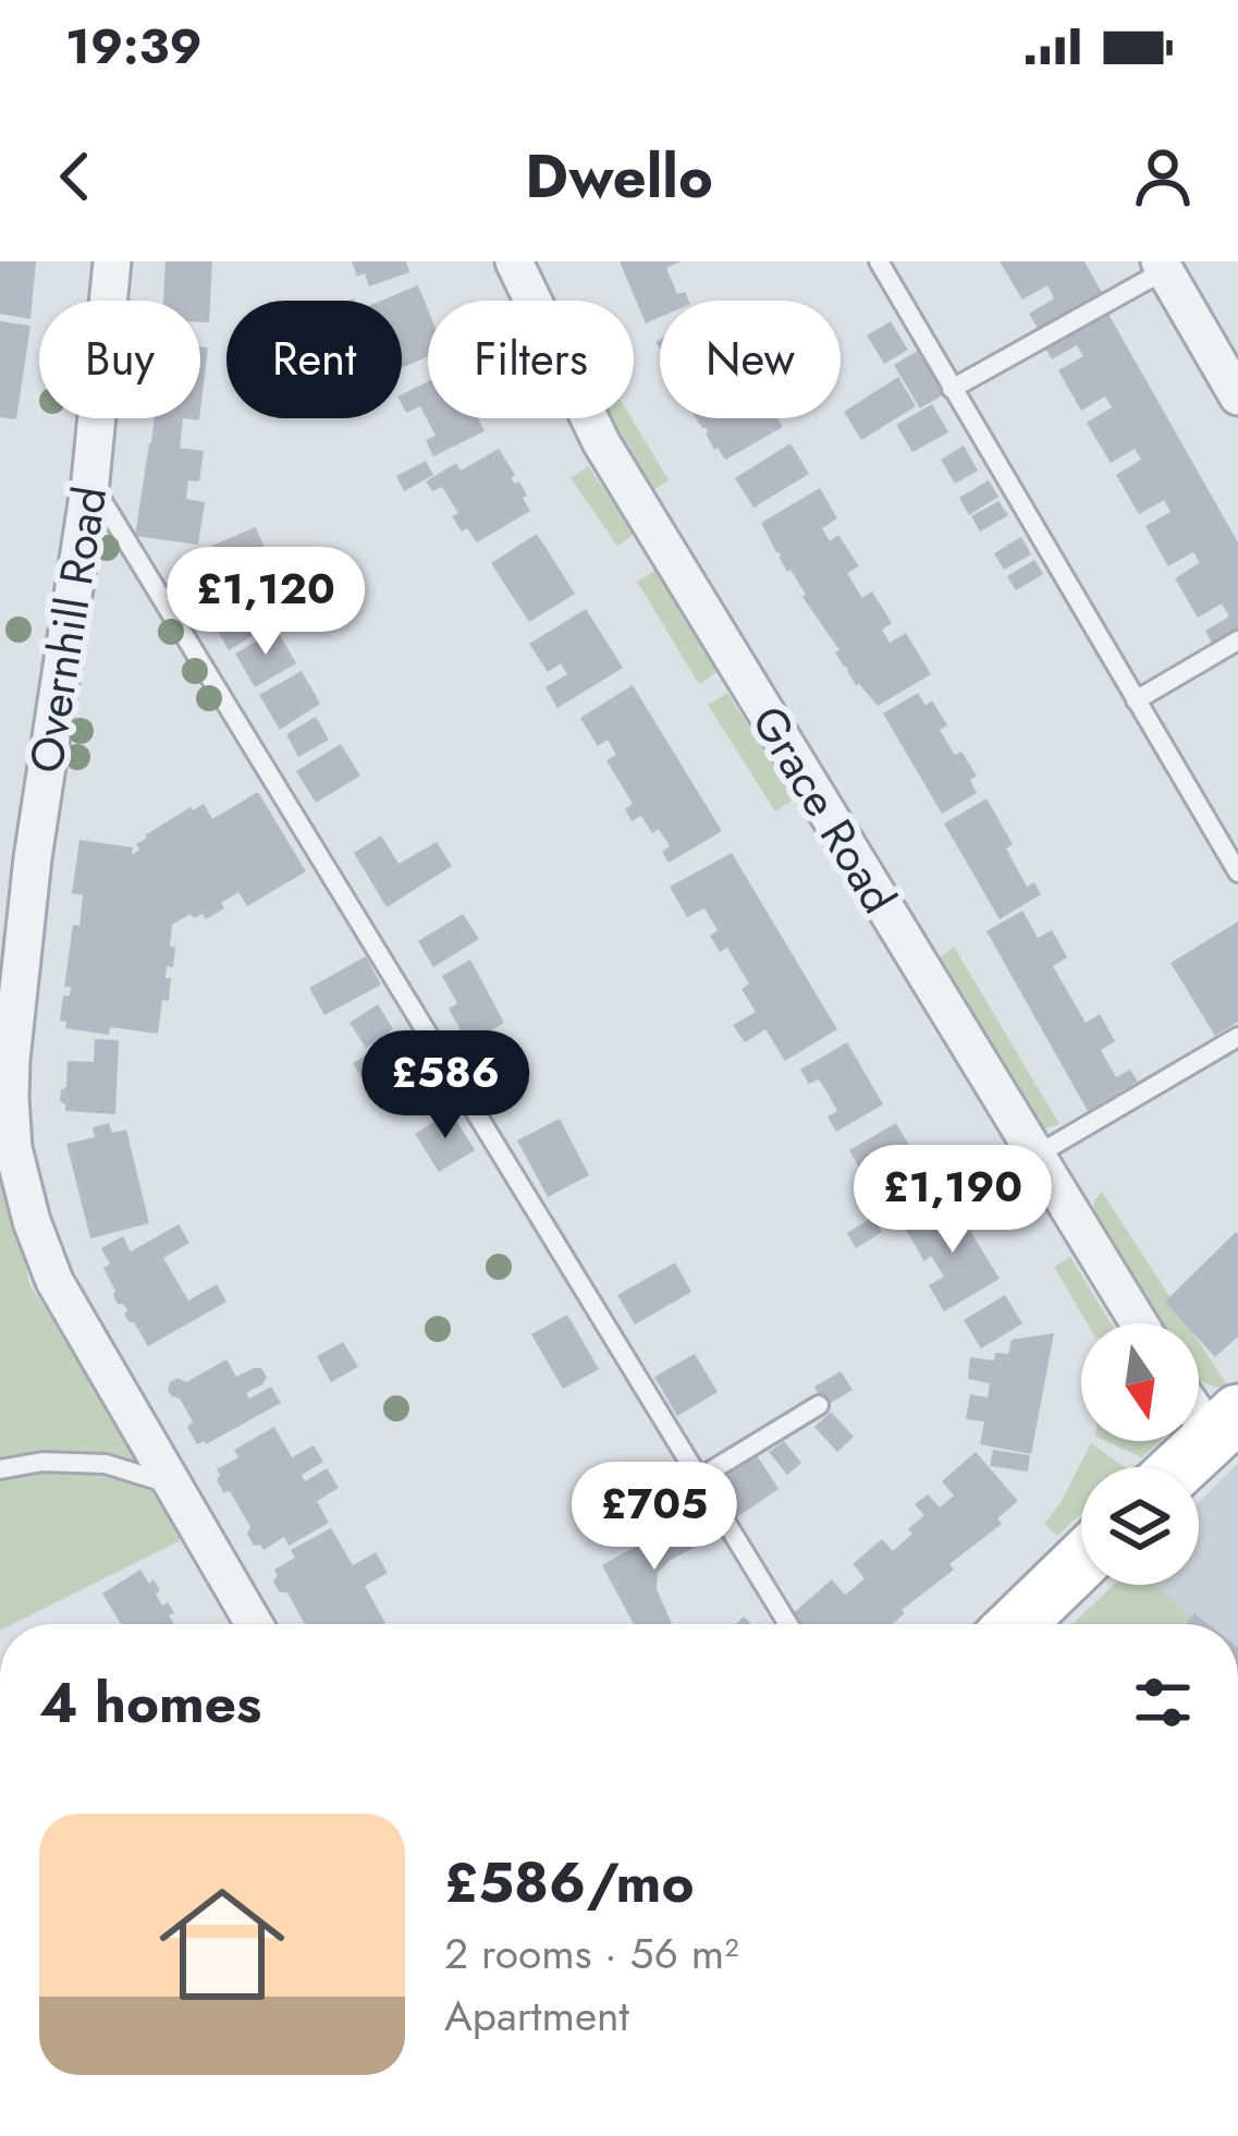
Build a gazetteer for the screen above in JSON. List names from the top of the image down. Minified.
{"streets":{"street":["Overnhill Road","Grace Road"]},"north":"bottom","page":{"status":"19:39","header":"Dwello","chip":["Buy","Rent","Filters","New"],"price":["£1,120","£586","£1,190","£705"],"heading":"4 homes","list":[{"name":"£586/mo","note":"2 rooms · 56 m² · Apartment"}]}}
